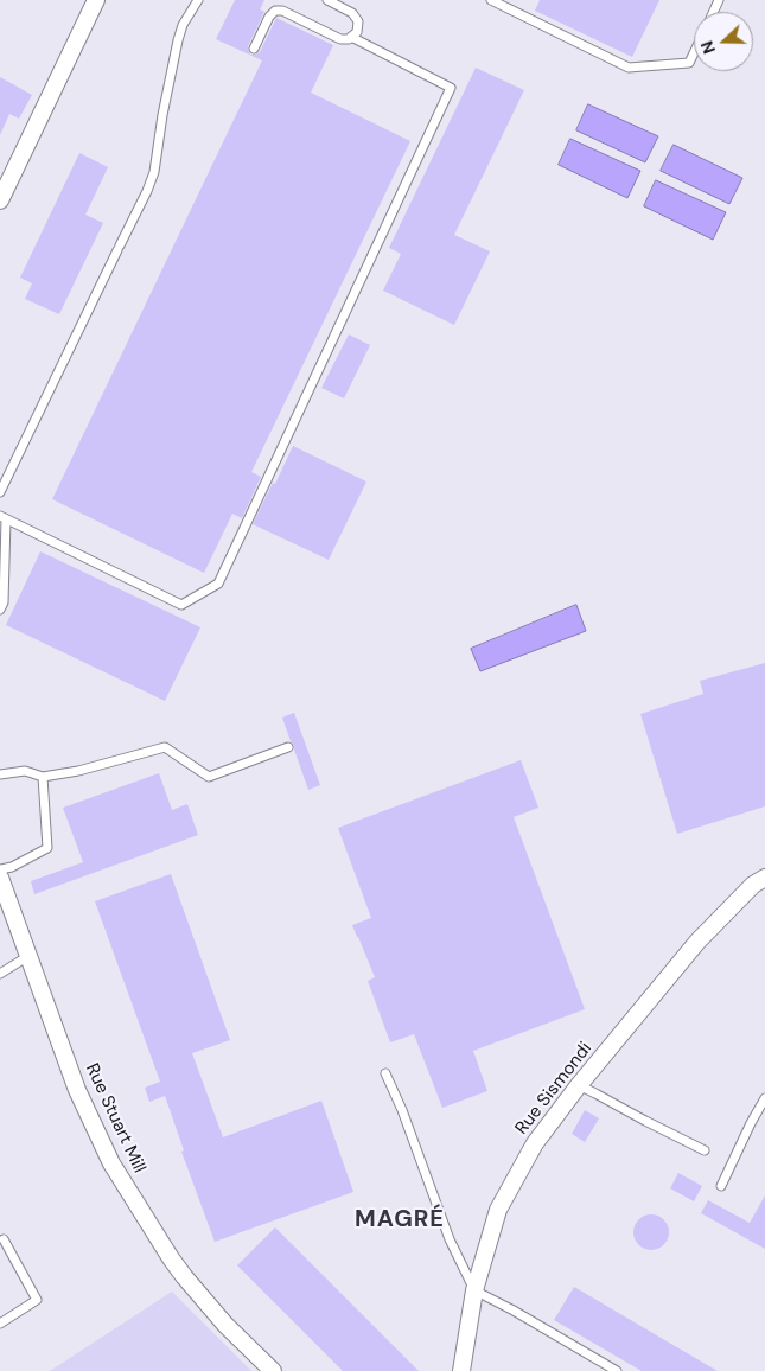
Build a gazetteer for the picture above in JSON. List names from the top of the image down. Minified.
{"streets":{"street":["Rue Sismondi","Rue Stuart Mill"]},"districts":["MAGRÉ"],"north":"left"}
